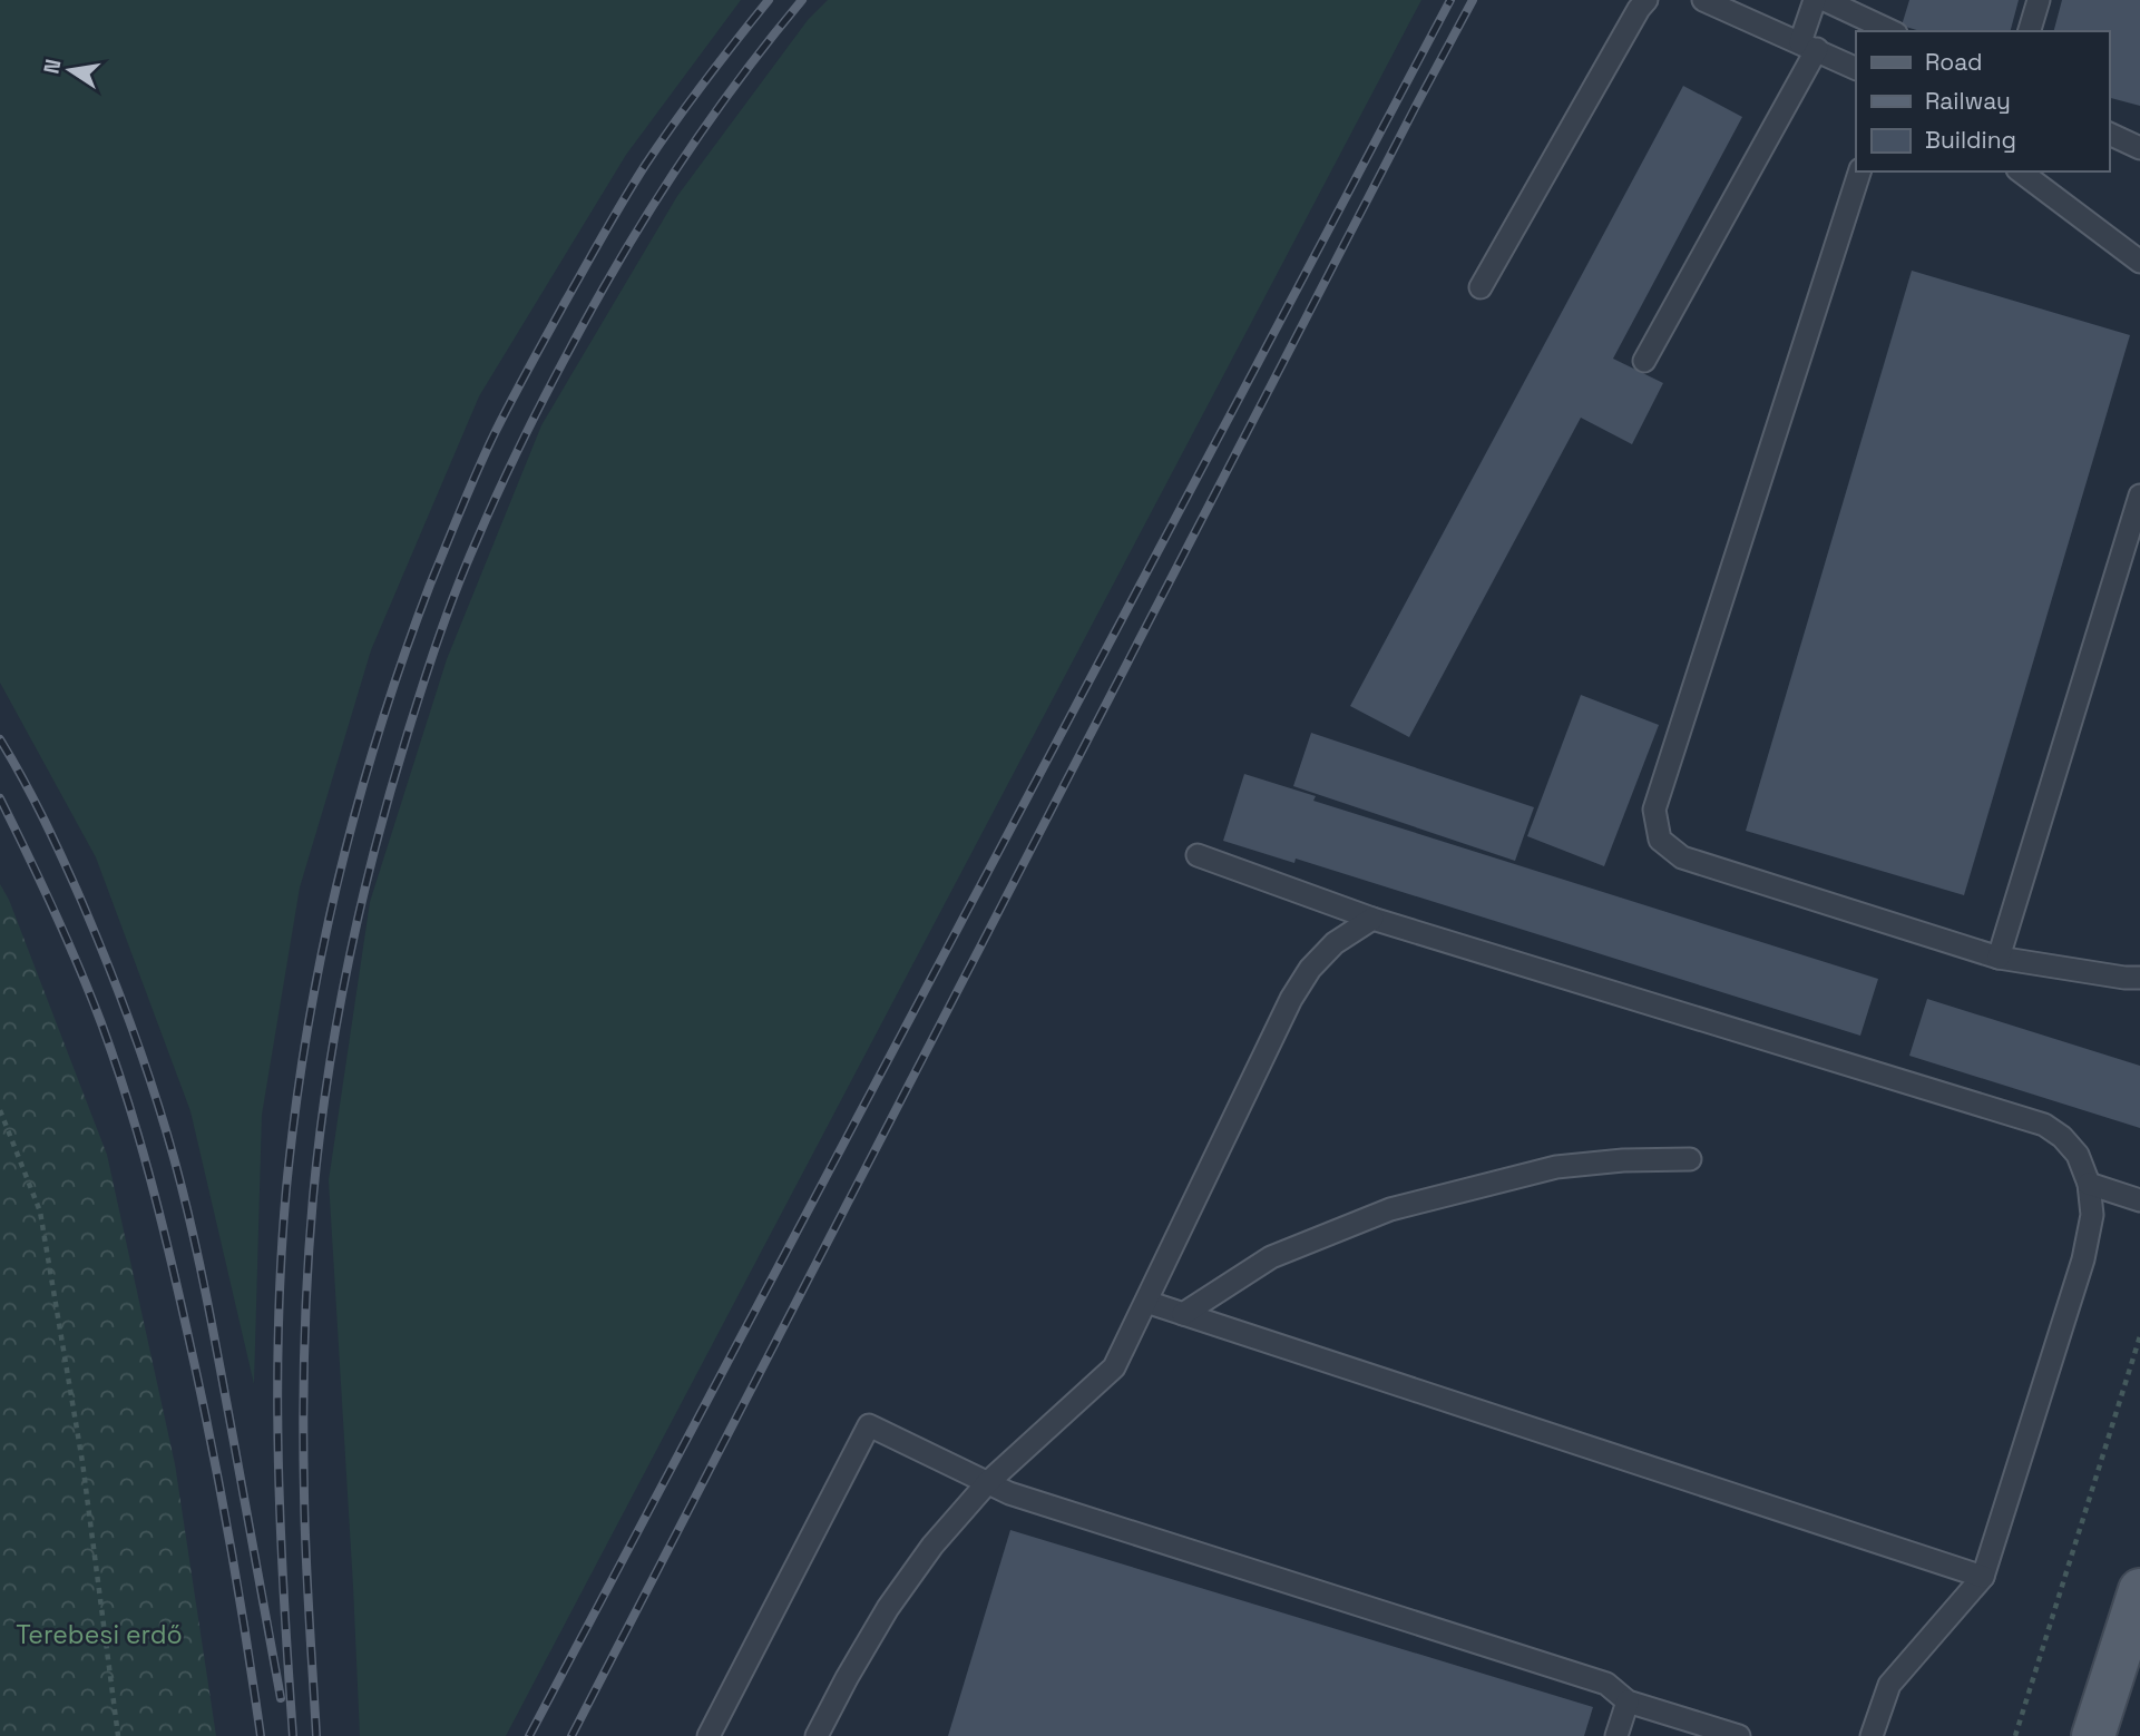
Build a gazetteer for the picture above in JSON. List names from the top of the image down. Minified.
{"parks":["Terebesi erdő"],"legend":["Road","Railway","Building"],"north":"left"}
